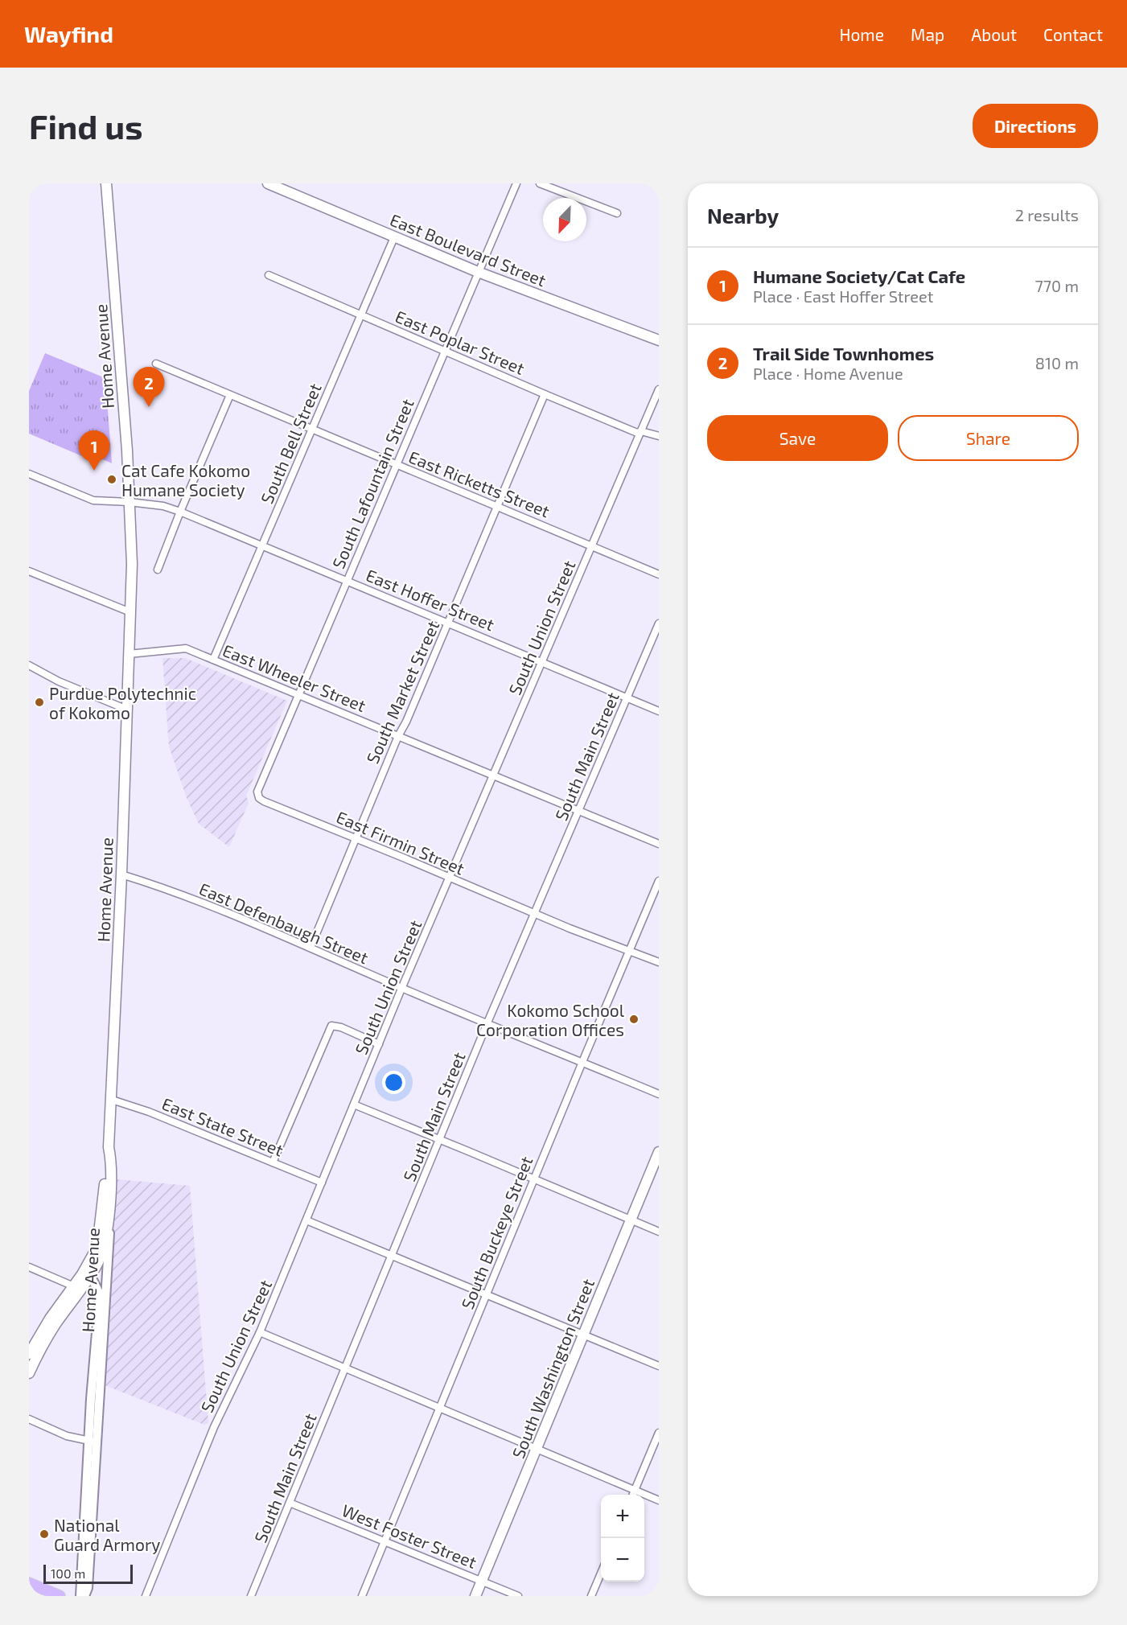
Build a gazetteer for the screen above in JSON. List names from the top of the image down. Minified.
{"streets":{"main road":["East Boulevard Street","Home Avenue","South Washington Street"],"street":["East Poplar Street","South Bell Street","South Lafountain Street","East Ricketts Street","East Hoffer Street","South Union Street","East Wheeler Street","South Market Street","South Main Street","East Firmin Street","East Defenbaugh Street","East State Street","South Buckeye Street","West Foster Street"]},"crossings":[["East Boulevard Street","South Bell Street"],["East Boulevard Street","South Lafountain Street"],["East Poplar Street","South Bell Street"],["East Poplar Street","South Lafountain Street"],["East Poplar Street","South Union Street"],["East Poplar Street","South Market Street"],["Home Avenue","East Hoffer Street"],["Home Avenue","East Wheeler Street"],["Home Avenue","East Defenbaugh Street"],["Home Avenue","East State Street"],["South Bell Street","East Ricketts Street"],["South Bell Street","East Hoffer Street"],["South Bell Street","East Wheeler Street"],["South Lafountain Street","East Ricketts Street"],["South Lafountain Street","East Hoffer Street"],["South Lafountain Street","East Wheeler Street"],["South Lafountain Street","East Firmin Street"],["East Ricketts Street","South Union Street"],["East Ricketts Street","South Market Street"],["East Hoffer Street","South Union Street"],["East Hoffer Street","South Market Street"],["East Hoffer Street","South Main Street"],["South Union Street","East Wheeler Street"],["South Union Street","East Firmin Street"],["South Union Street","East Defenbaugh Street"],["South Union Street","East State Street"],["East Wheeler Street","South Market Street"],["East Wheeler Street","South Main Street"],["South Market Street","East Firmin Street"],["South Market Street","East Defenbaugh Street"],["South Main Street","East Firmin Street"],["South Main Street","East Defenbaugh Street"],["South Main Street","West Foster Street"],["East Firmin Street","South Buckeye Street"],["East Defenbaugh Street","South Buckeye Street"],["South Buckeye Street","West Foster Street"],["South Washington Street","West Foster Street"]],"places":["Cat Cafe Kokomo Humane Society","Purdue Polytechnic of Kokomo","Kokomo School Corporation Offices","National Guard Armory"],"scale_bar":"100 m","north":"bottom left","page":{"header":"Wayfind","nav":["Home","Map","About","Contact"],"buttons":["Directions",["Save","Share"]],"title":"Find us","heading":["Nearby","2 results"],"list":[{"mark":"1","name":"Humane Society/Cat Cafe","note":"Place · East Hoffer Street","value":"770 m"},{"mark":"2","name":"Trail Side Townhomes","note":"Place · Home Avenue","value":"810 m"}],"pins":["2","1"],"map_buttons":["+","−"],"scale":"100 m"}}
